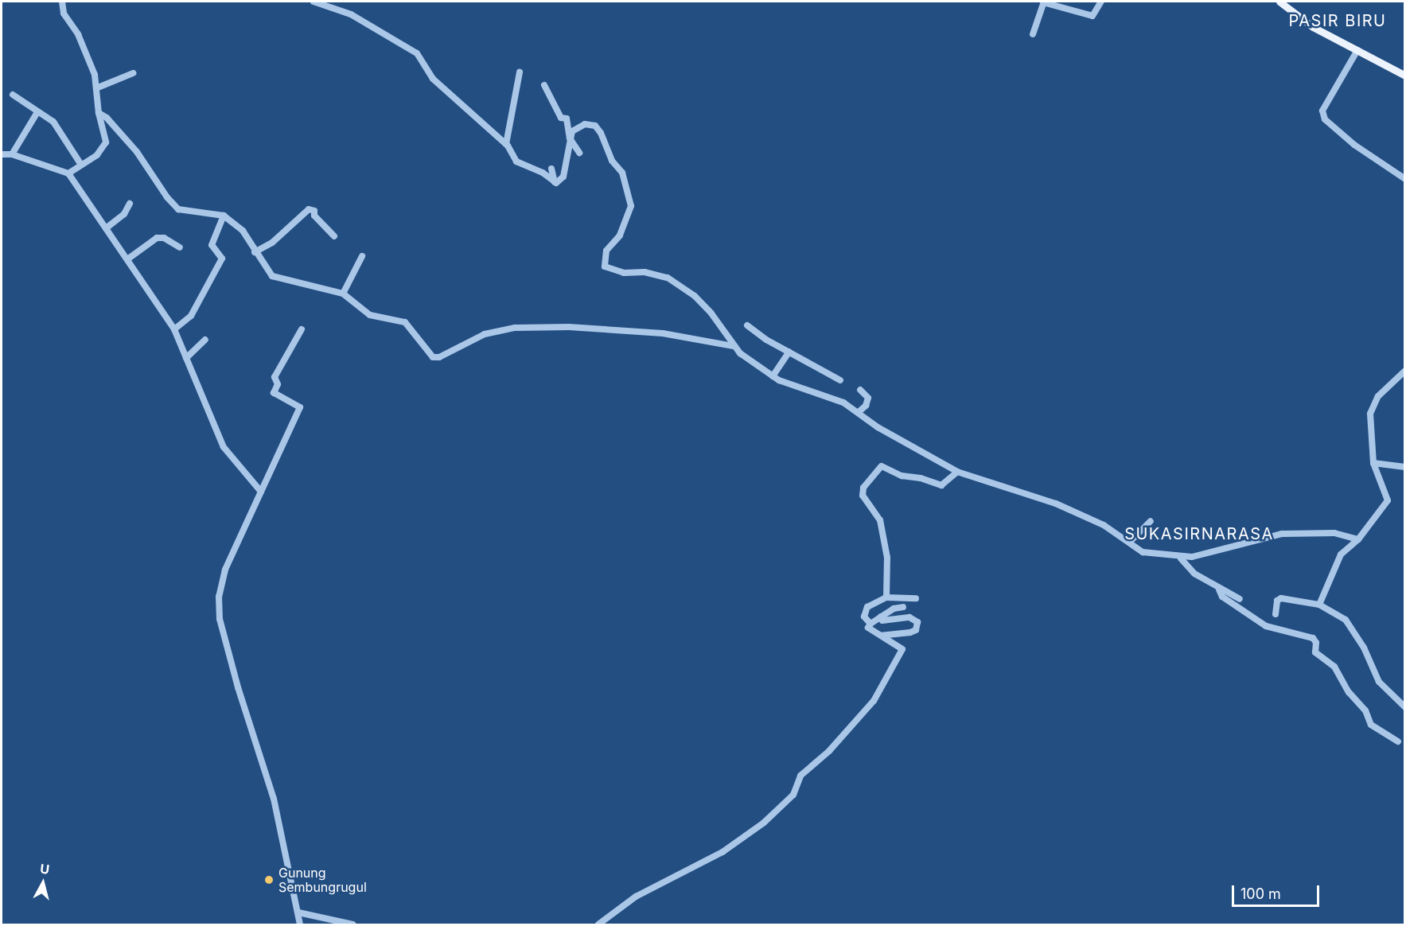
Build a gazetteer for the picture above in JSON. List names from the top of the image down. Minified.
{"districts":["PASIR BIRU","SUKASIRNARASA"],"places":["Gunung Sembungrugul"],"scale_bar":"100 m","north":"top"}
